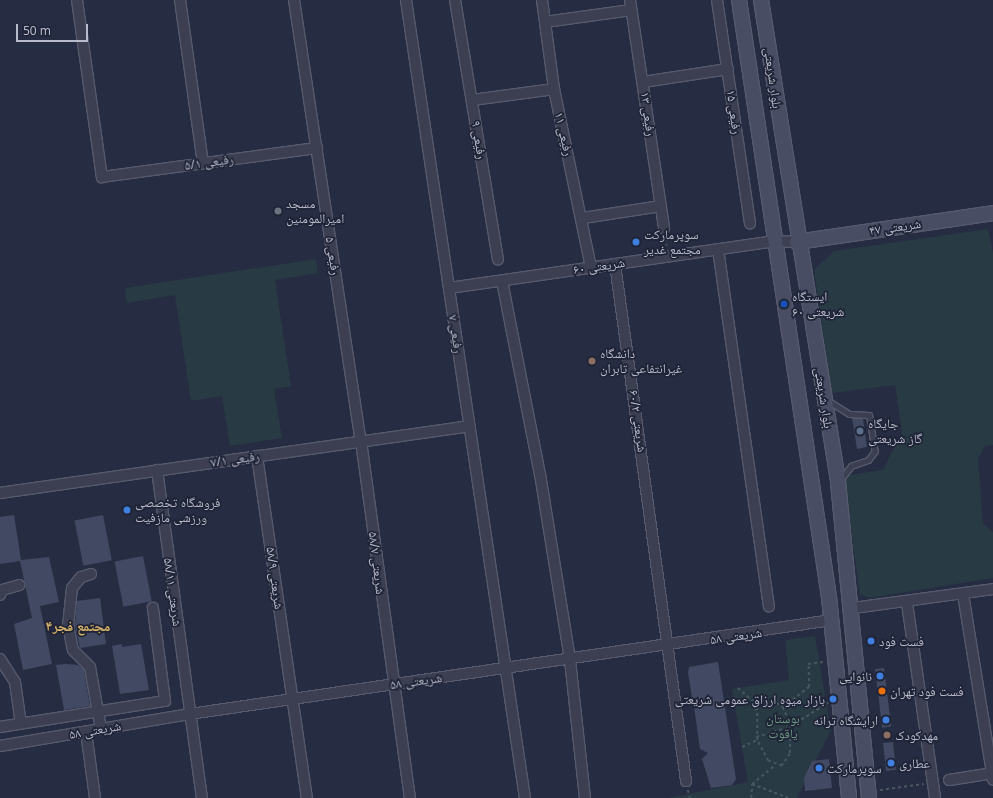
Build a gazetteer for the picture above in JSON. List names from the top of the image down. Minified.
{"streets":{"main road":["بلوار شریعتی","شریعتی ۴۷"],"street":["رفیعی ۱۵","رفیعی ۱۳","رفیعی ۱۱","رفیعی ۹","رفیعی ۵/۱","رفیعی ۵","شریعتی ۶۰","رفیعی ۷","شریعتی ۶۰/۲","رفیعی ۷/۱","شریعتی ۵۸/۷","شریعتی ۵۸/۹","شریعتی ۵۸/۱۱","شریعتی ۵۸"]},"crossings":[["بلوار شریعتی","شریعتی ۴۷"],["بلوار شریعتی","شریعتی ۶۰"],["بلوار شریعتی","شریعتی ۵۸"],["رفیعی ۱۱","شریعتی ۶۰"],["رفیعی ۵/۱","رفیعی ۵"],["شریعتی ۴۷","شریعتی ۶۰"],["رفیعی ۵","رفیعی ۷/۱"],["رفیعی ۵","شریعتی ۵۸/۷"],["شریعتی ۶۰","رفیعی ۷"],["شریعتی ۶۰","شریعتی ۶۰/۲"],["رفیعی ۷","رفیعی ۷/۱"],["رفیعی ۷","شریعتی ۵۸"],["شریعتی ۶۰/۲","شریعتی ۵۸"],["رفیعی ۷/۱","شریعتی ۵۸/۷"],["رفیعی ۷/۱","شریعتی ۵۸/۹"],["رفیعی ۷/۱","شریعتی ۵۸/۱۱"],["شریعتی ۵۸/۷","شریعتی ۵۸"],["شریعتی ۵۸/۹","شریعتی ۵۸"],["شریعتی ۵۸/۱۱","شریعتی ۵۸"]],"districts":["مجتمع فجر۴"],"parks":["بوستان یاقوت"],"places":["مسجد امیرالمومنین","سوپرمارکت مجتمع غدیر","ایستگاه شریعتی ۶۰","دانشگاه غیرانتفاعی تابران","جایگاه گاز شریعتی","فروشگاه تخصصی ورزشی مازفیت","فست فود","نانوایی","فست فود تهران","بازار میوه ارزاق عمومی شریعتی","ارایشگاه ترانه","مهدکودک","عطاری","سوپرمارکت"],"scale_bar":"50 m"}
